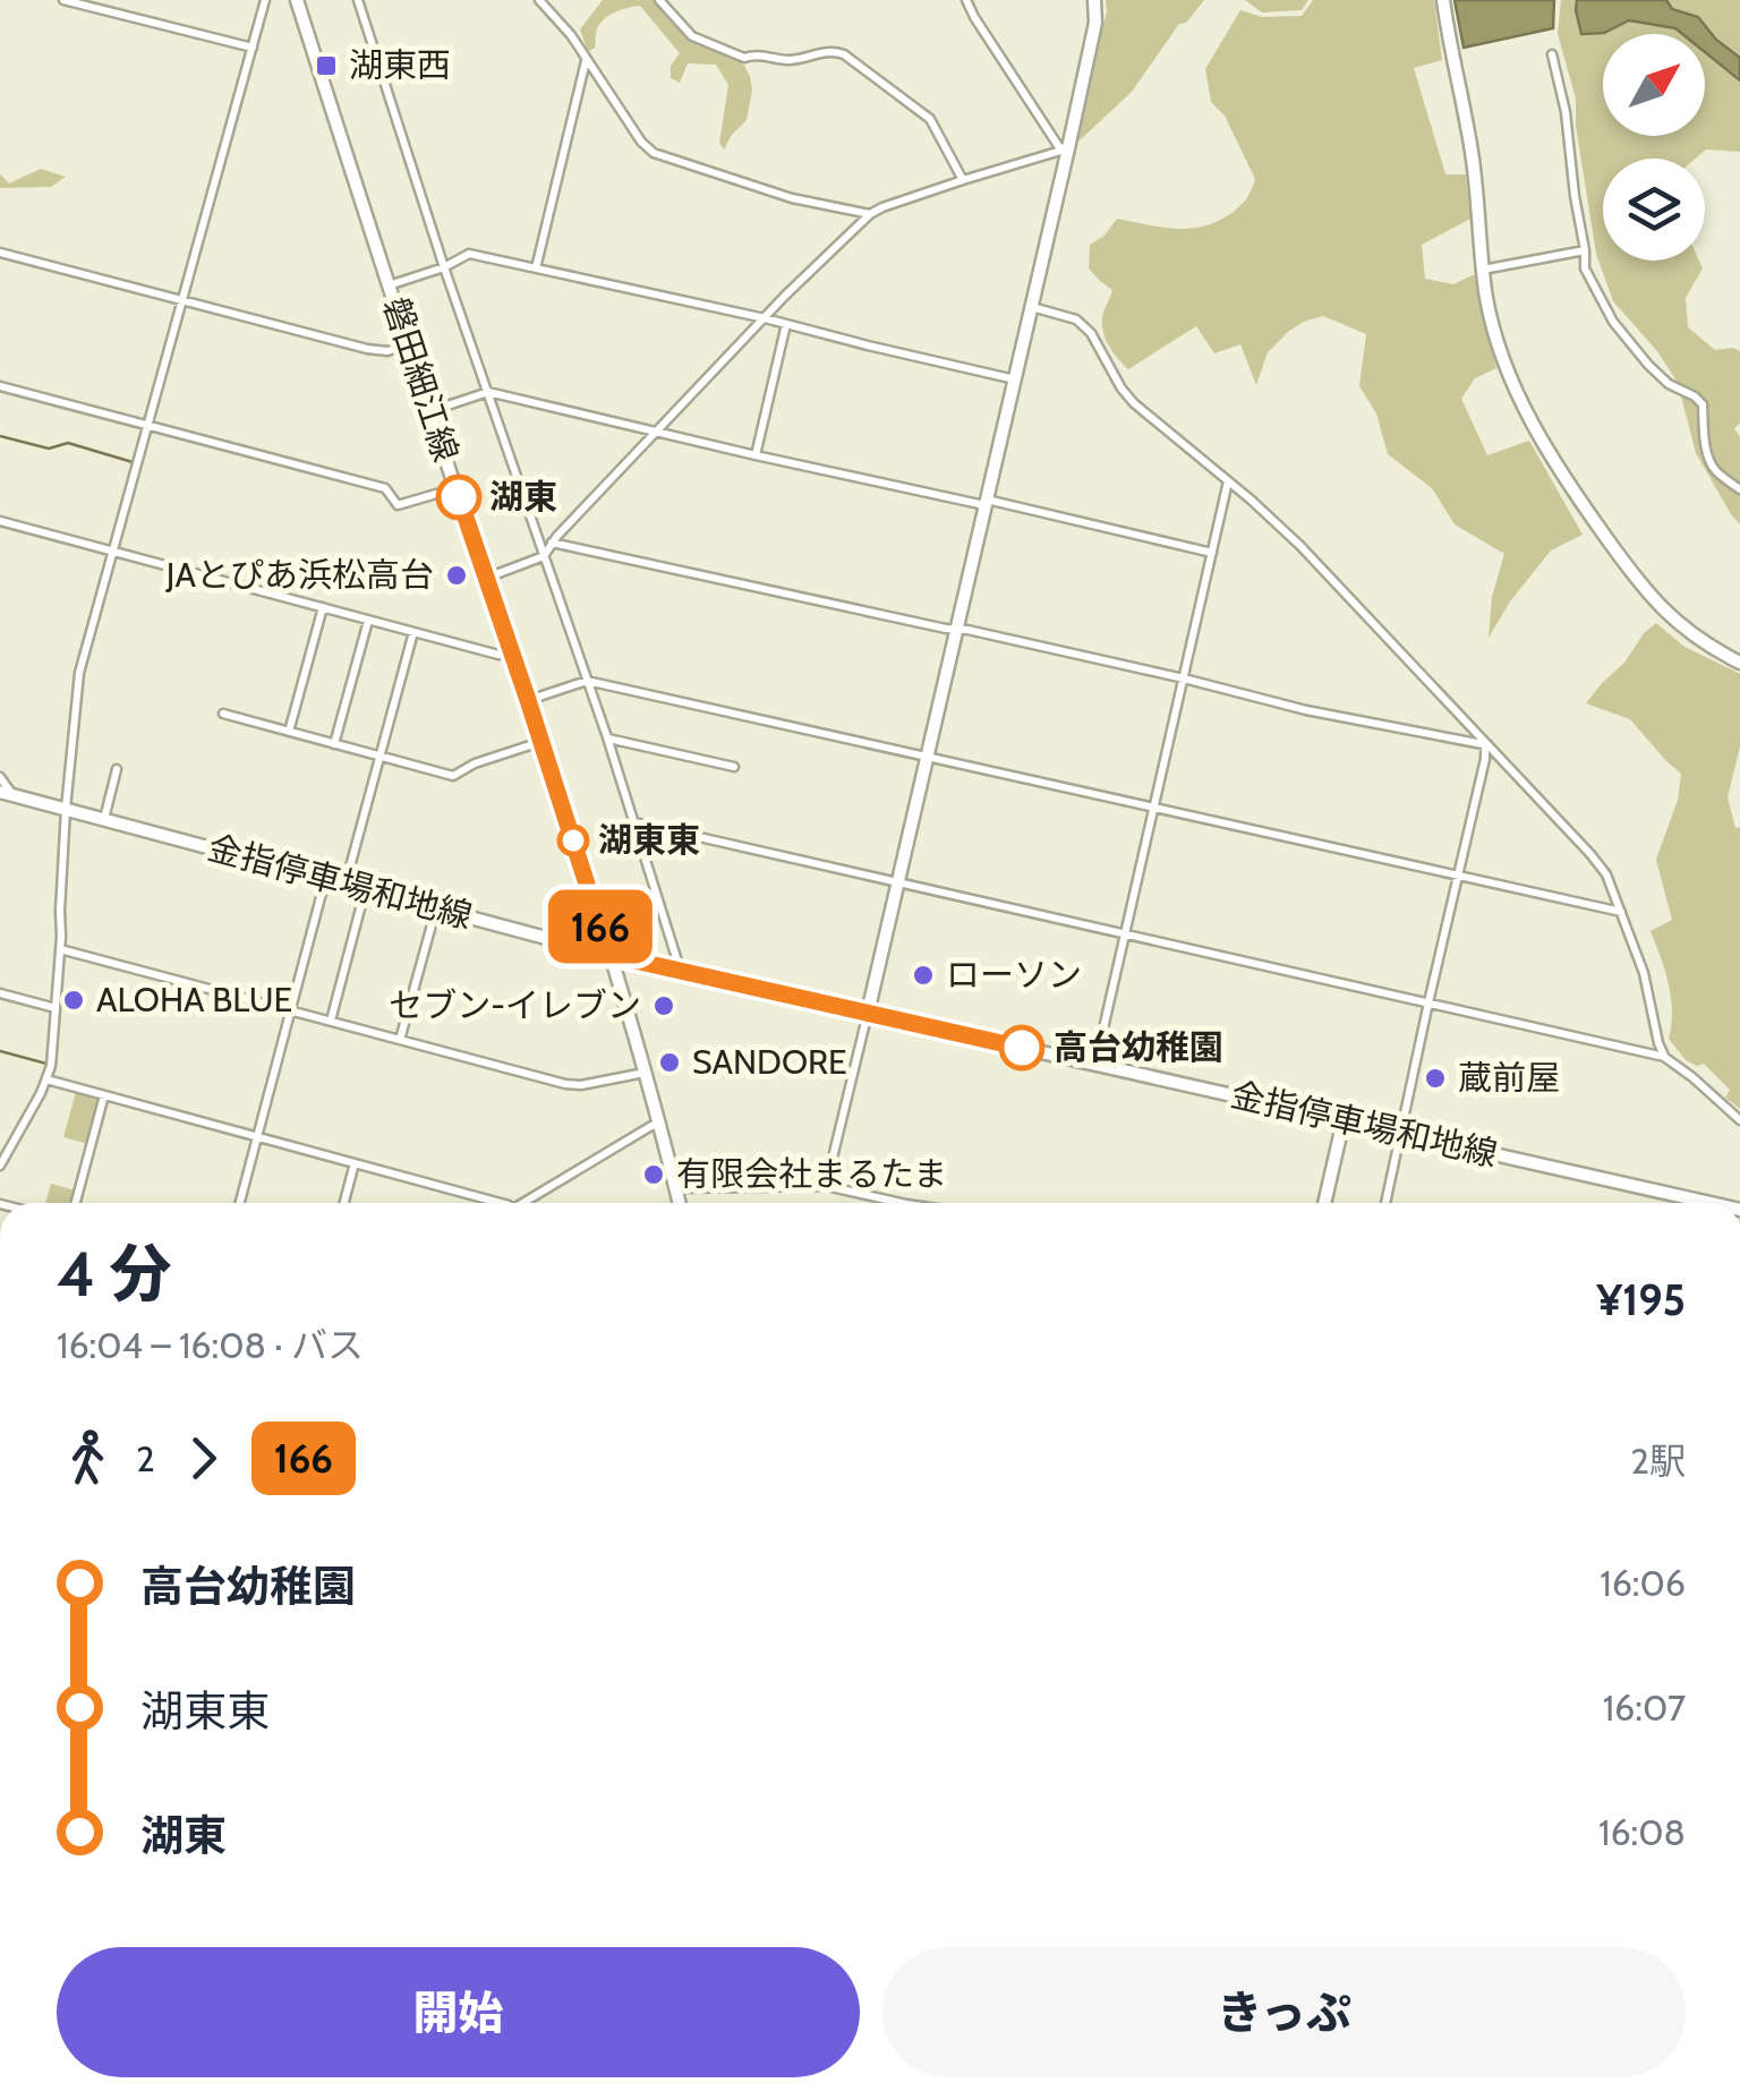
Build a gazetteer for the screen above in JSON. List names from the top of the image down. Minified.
{"streets":{"main road":["磐田細江線","金指停車場和地線"]},"crossings":[["磐田細江線","金指停車場和地線"]],"places":{"transit":["湖東西"],"other":["湖東","JAとぴあ浜松高台","湖東東","ローソン","ALOHA BLUE","セブン-イレブン","高台幼稚園","SANDORE","蔵前屋","有限会社まるたま"]},"lines":["bus line 166"],"north":"top right","page":{"on_map":"166","heading":["4 分","16:04 – 16:08 · バス","¥195"],"legs":["2","166","2駅"],"list":[{"name":"高台幼稚園","value":"16:06"},{"name":"湖東東","value":"16:07"},{"name":"湖東","value":"16:08"}],"buttons":["開始","きっぷ"]}}
